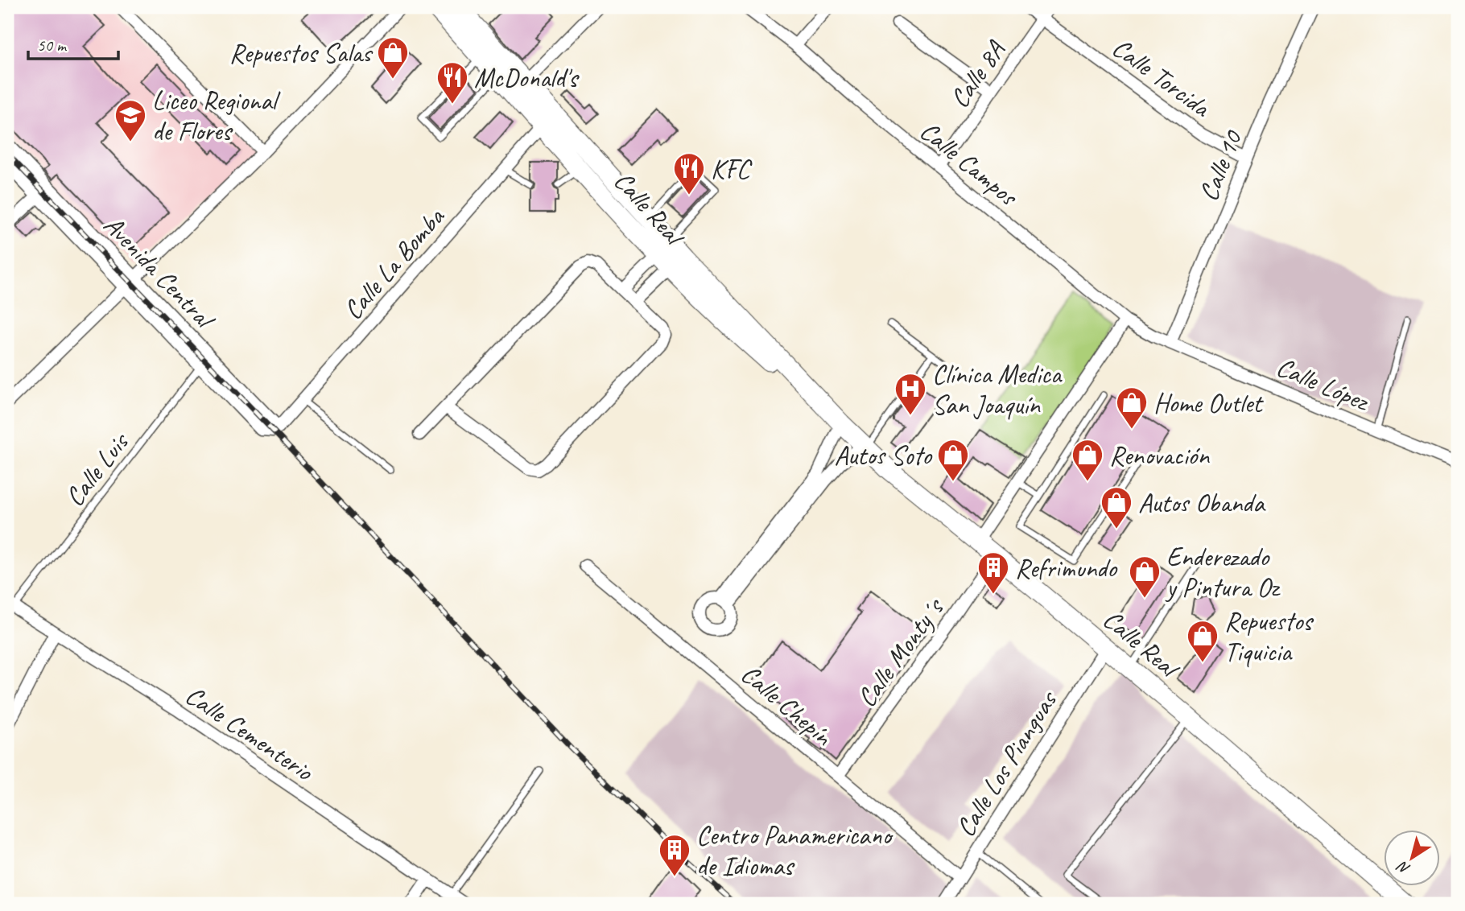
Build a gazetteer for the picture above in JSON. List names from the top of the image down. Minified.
{"streets":{"main road":["Calle Real"],"street":["Calle 8A","Calle Torcida","Calle Campos","Calle 10","Calle La Bomba","Avenida Central","Calle López","Calle Monty´s","Calle Chepín","Calle Cementerio","Calle Los Pianguas"],"lane":["Calle Luis"]},"crossings":[["Calle 8A","Calle Torcida"],["Calle 8A","Calle Campos"],["Calle Torcida","Calle 10"],["Calle Campos","Calle 10"],["Calle Campos","Calle López"],["Calle 10","Calle López"],["Calle Real","Calle La Bomba"],["Calle Real","Calle Monty´s"],["Calle Real","Calle Los Pianguas"],["Calle La Bomba","Avenida Central"],["Avenida Central","Calle Luis"],["Calle Luis","Calle Cementerio"],["Calle Monty´s","Calle Chepín"],["Calle Chepín","Calle Los Pianguas"]],"places":{"shop":["Repuestos Salas","Home Outlet","Autos Soto","Renovación","Autos Obanda","Enderezado y Pintura Oz","Repuestos Tiquicia"],"restaurant":["McDonald's","KFC"],"school or university":["Liceo Regional de Flores"],"hospital":["Clínica Medica San Joaquín"],"building":["Refrimundo","Centro Panamericano de Idiomas"]},"scale_bar":"50 m","north":"bottom left"}
